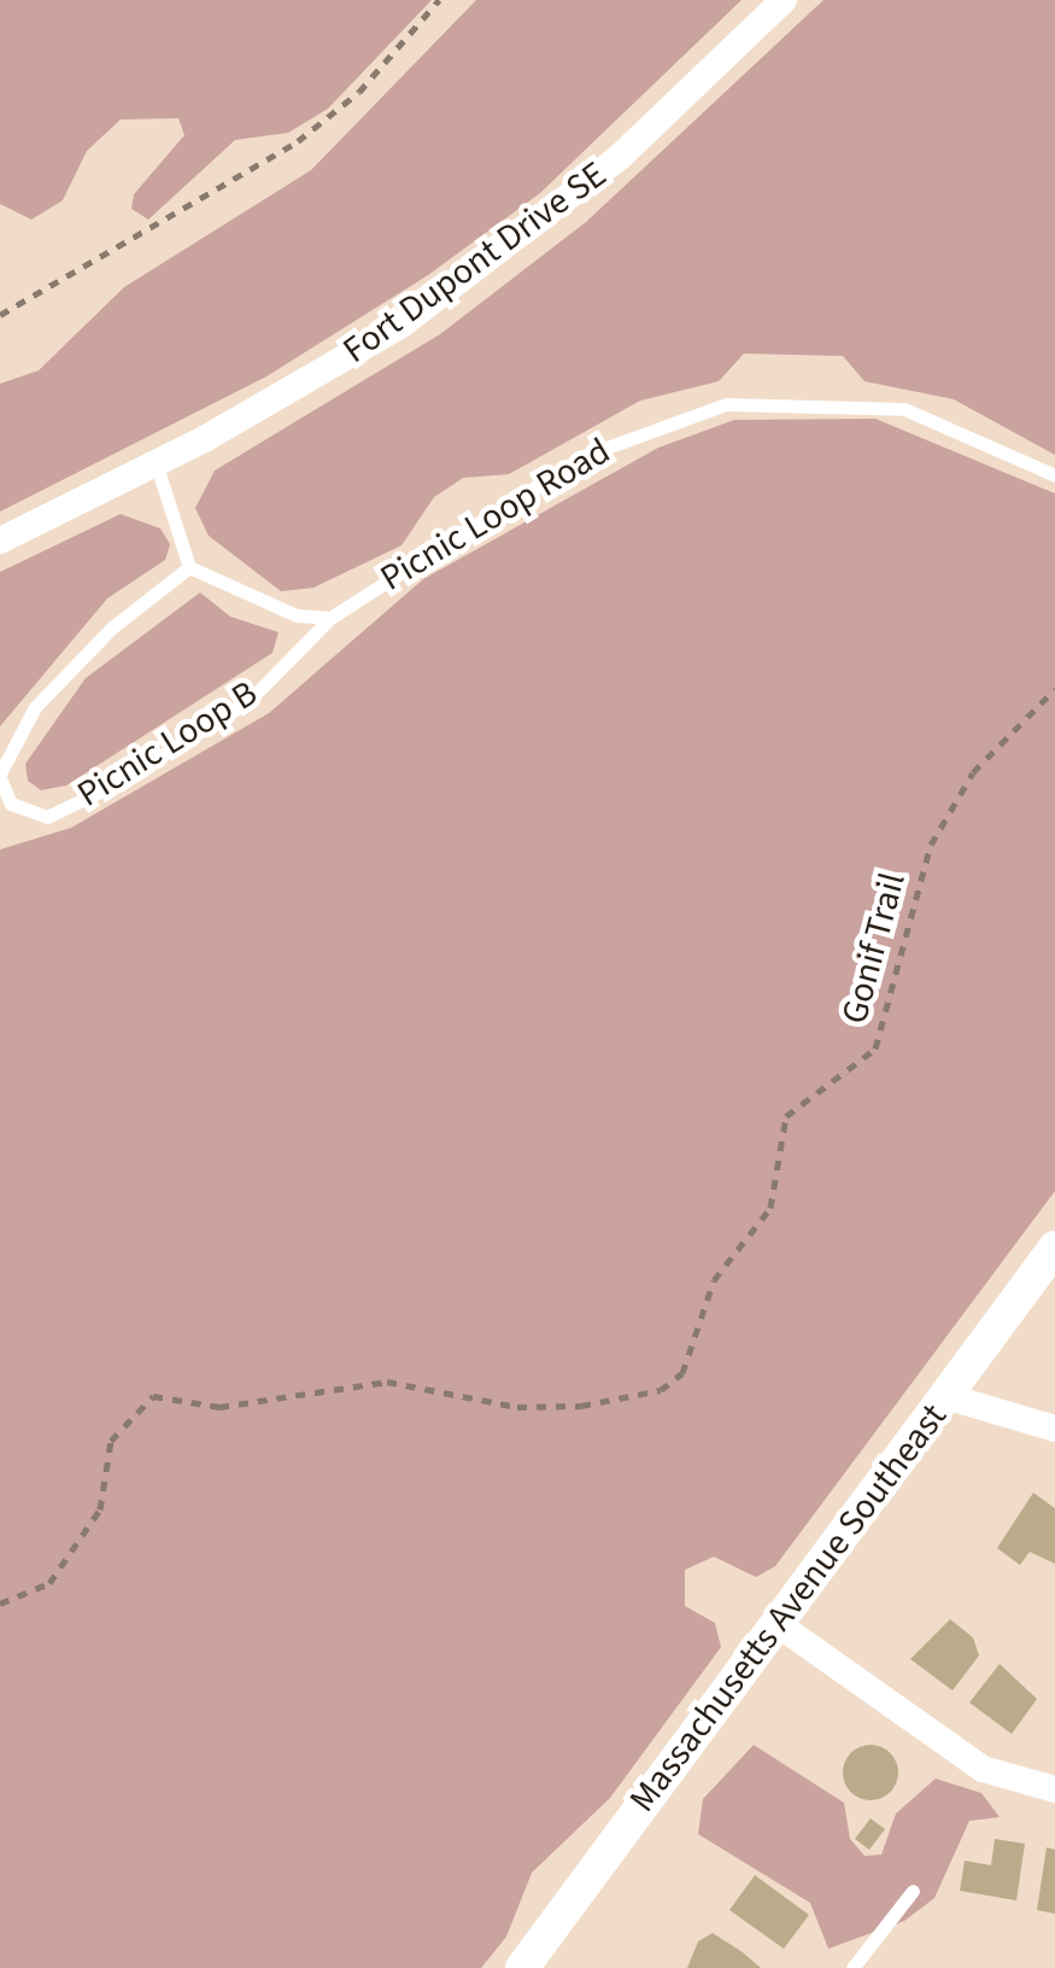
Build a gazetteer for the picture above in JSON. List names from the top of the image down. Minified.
{"streets":{"street":["Fort Dupont Drive SE","Massachusetts Avenue Southeast"],"lane":["Picnic Loop Road","Picnic Loop B"],"path":["Gonif Trail"]},"crossings":[["Picnic Loop Road","Picnic Loop B"]]}
